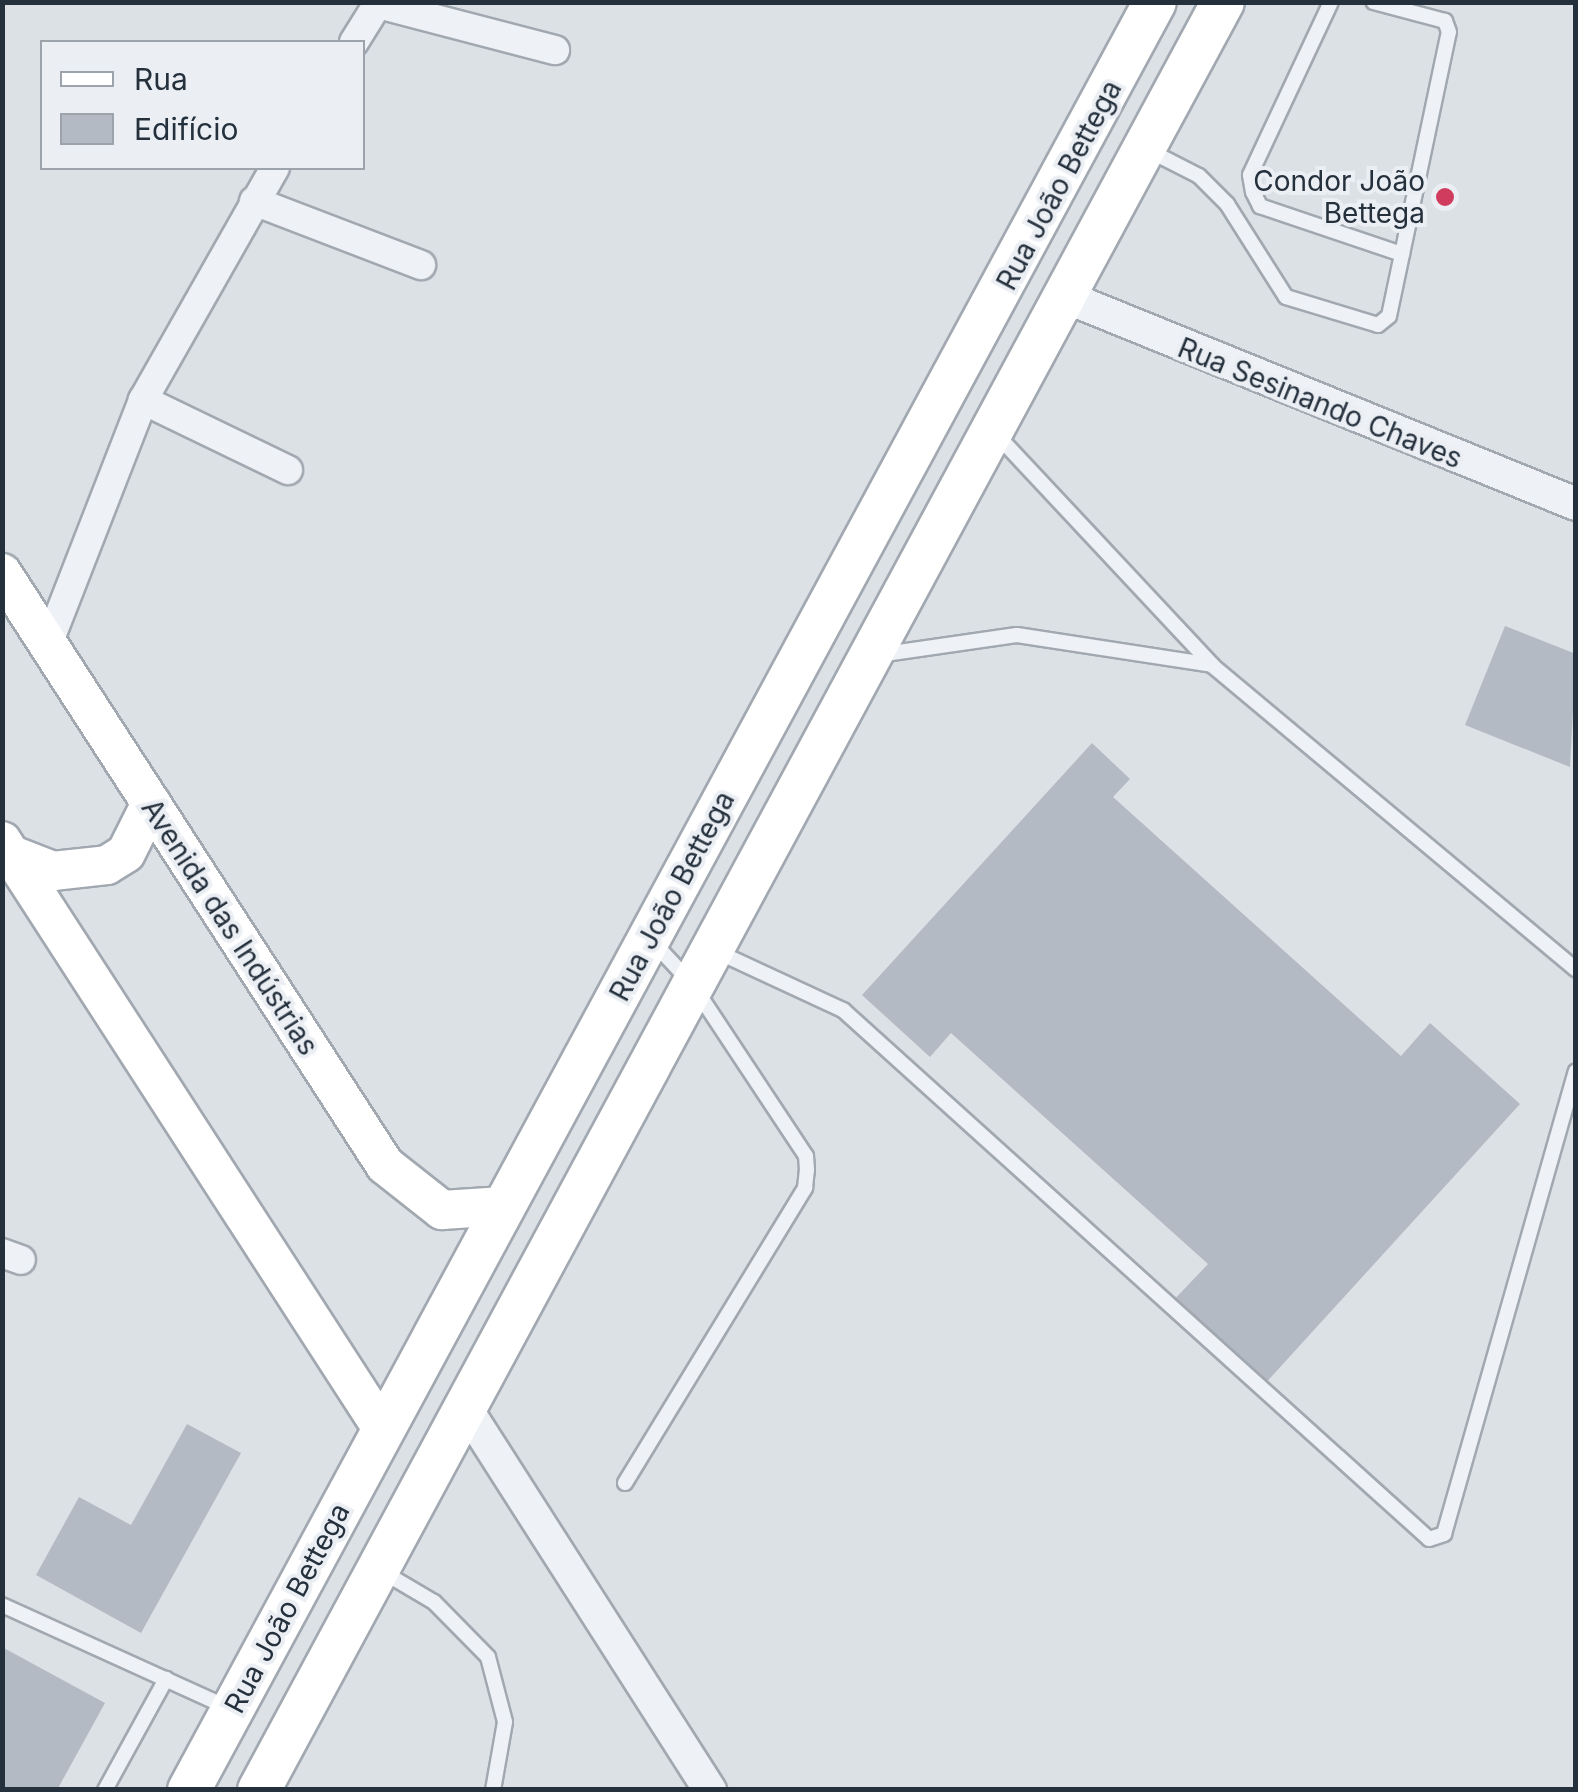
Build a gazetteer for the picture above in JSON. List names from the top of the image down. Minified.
{"streets":{"main road":["Rua João Bettega","Avenida das Indústrias"],"street":["Rua Sesinando Chaves"]},"crossings":[["Rua João Bettega","Rua Sesinando Chaves"],["Rua João Bettega","Avenida das Indústrias"]],"places":["Condor João Bettega"],"legend":["Rua","Edifício"]}
